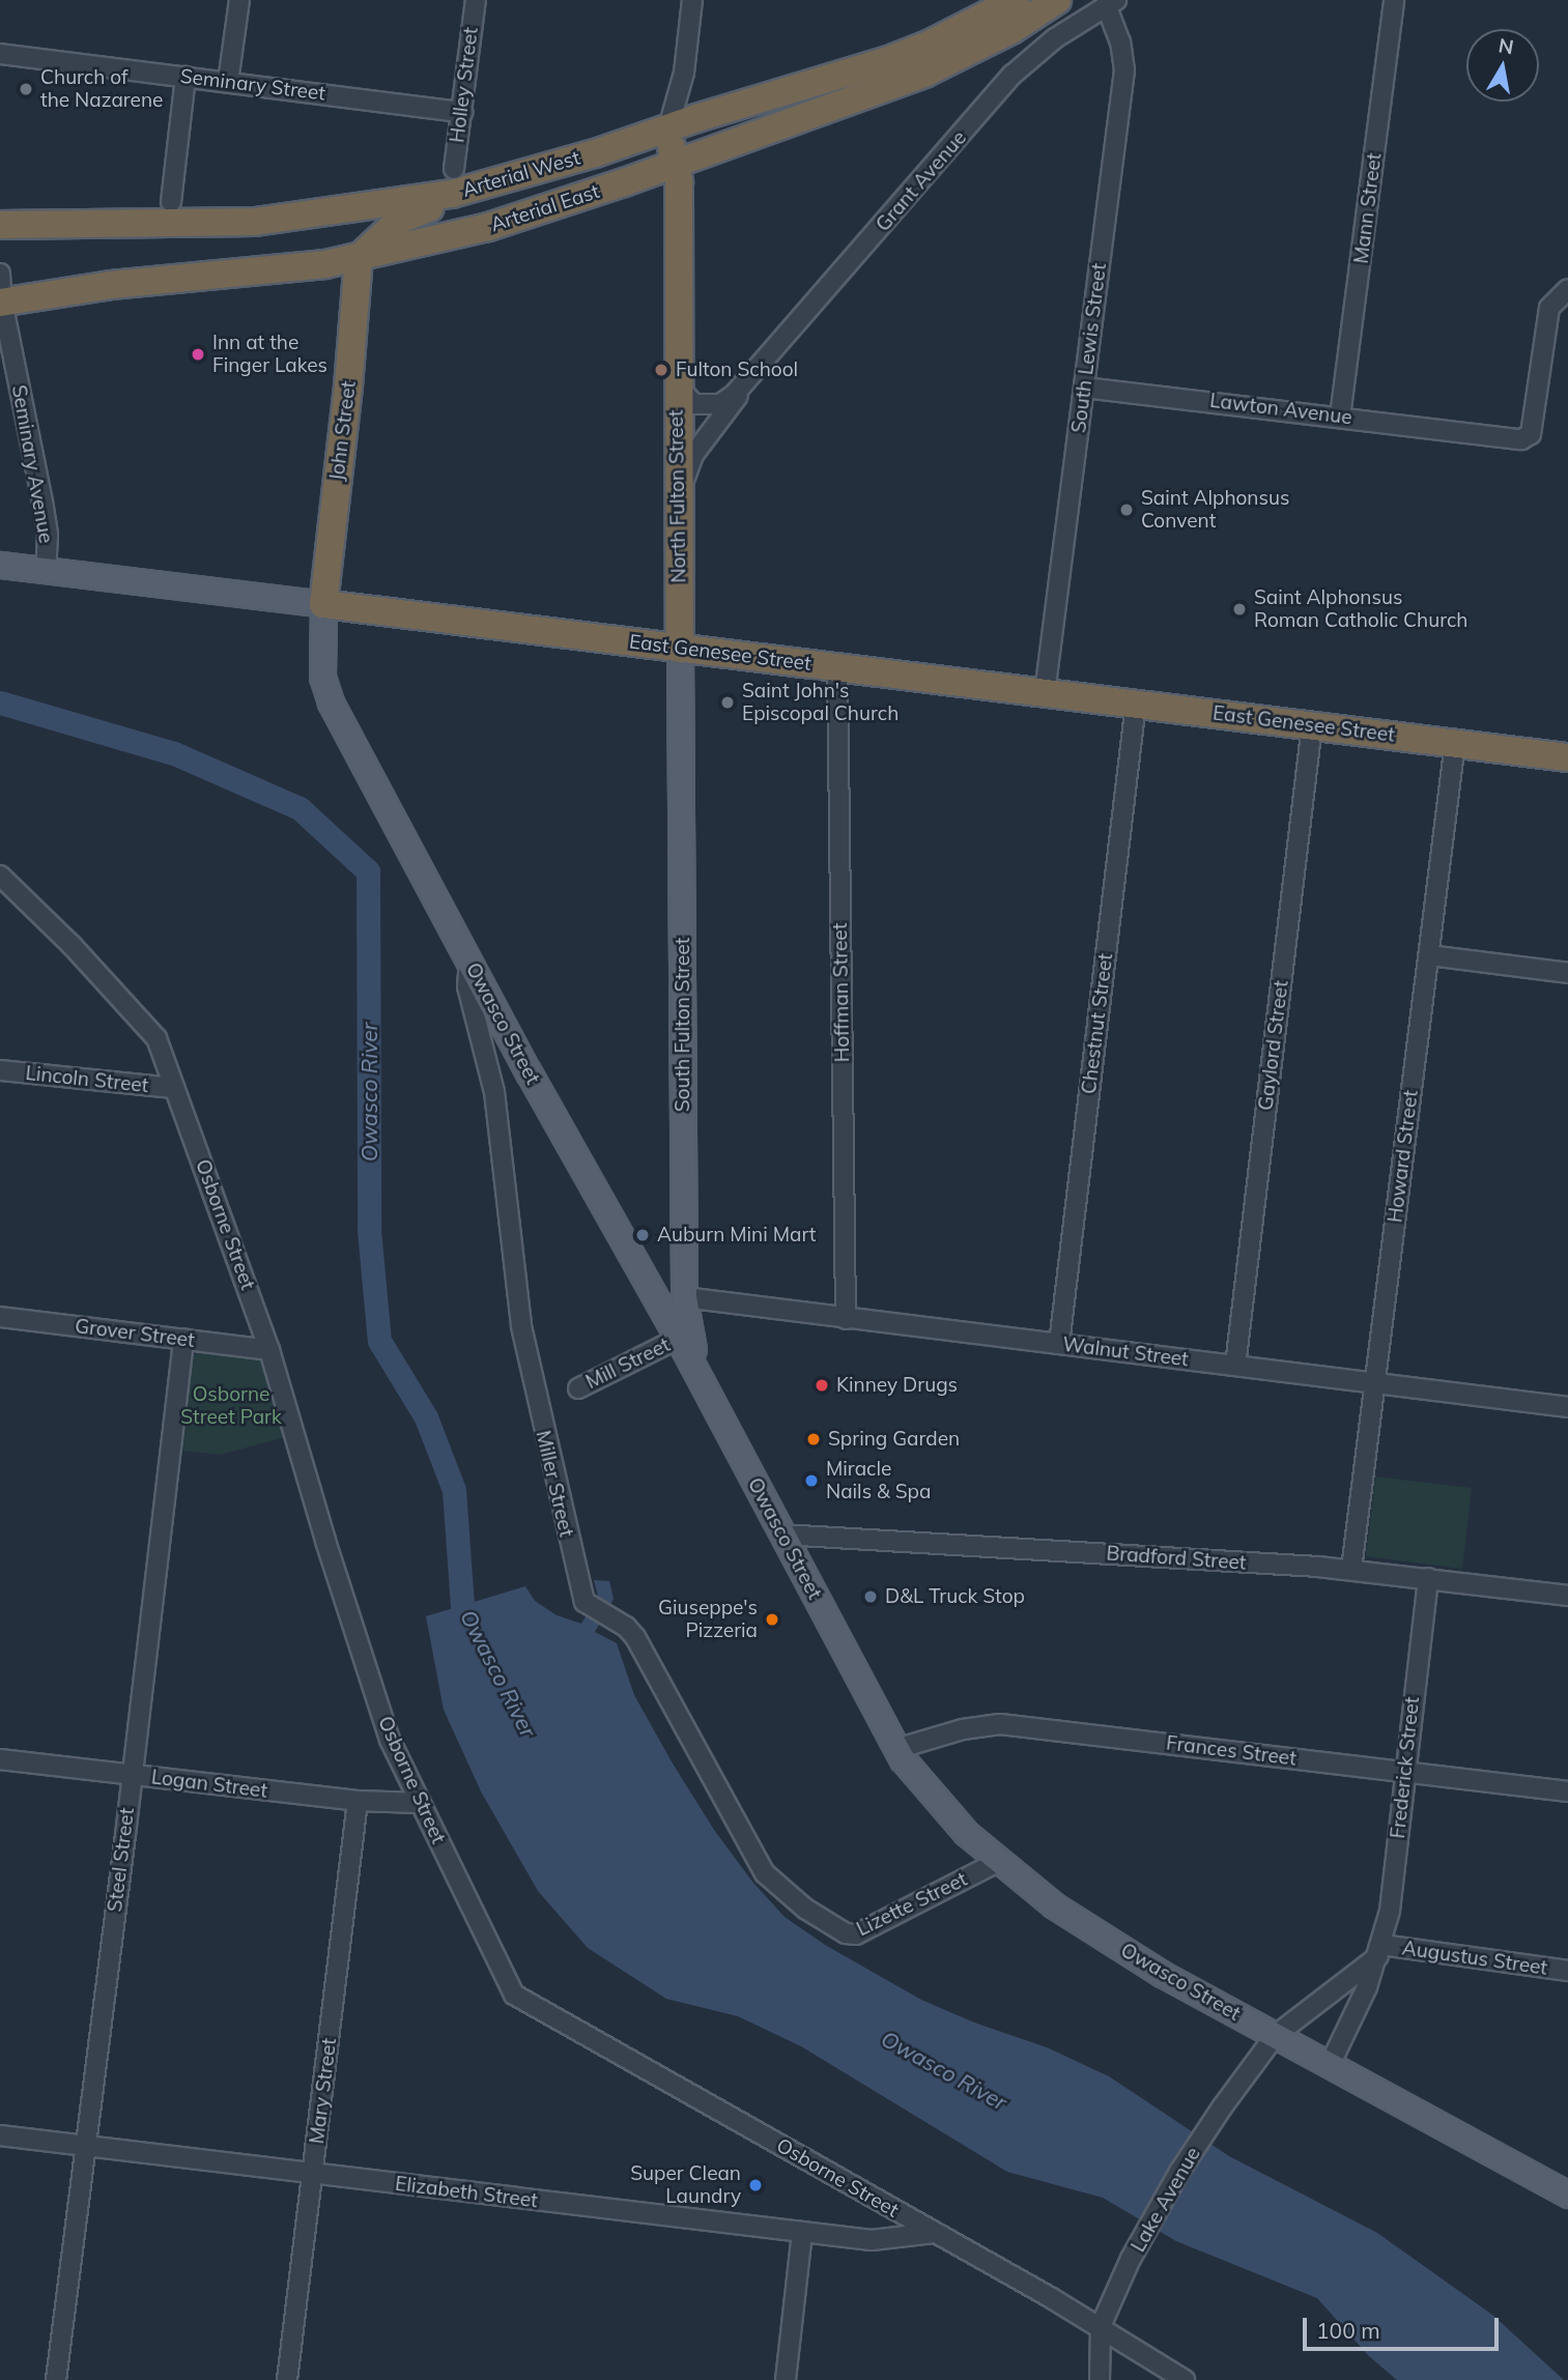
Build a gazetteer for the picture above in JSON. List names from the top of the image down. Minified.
{"streets":{"highway":["Arterial West","Arterial East","John Street","North Fulton Street","East Genesee Street"],"main road":["Owasco Street","South Fulton Street"],"street":["Seminary Street","Holley Street","Grant Avenue","Mann Street","South Lewis Street","Lawton Avenue","Seminary Avenue","Hoffman Street","Chestnut Street","Gaylord Street","Lincoln Street","Howard Street","Osborne Street","Grover Street","Walnut Street","Mill Street","Miller Street","Bradford Street","Frances Street","Frederick Street","Logan Street","Steel Street","Lizette Street","Augustus Street","Mary Street","Elizabeth Street","Lake Avenue"]},"crossings":[["Seminary Street","Holley Street"],["Holley Street","Arterial West"],["Arterial West","North Fulton Street"],["Grant Avenue","South Lewis Street"],["Arterial East","John Street"],["Arterial East","Seminary Avenue"],["Arterial East","North Fulton Street"],["Mann Street","Lawton Avenue"],["South Lewis Street","Lawton Avenue"],["South Lewis Street","East Genesee Street"],["John Street","East Genesee Street"],["John Street","Owasco Street"],["Seminary Avenue","East Genesee Street"],["North Fulton Street","East Genesee Street"],["North Fulton Street","South Fulton Street"],["East Genesee Street","Hoffman Street"],["East Genesee Street","Owasco Street"],["East Genesee Street","Chestnut Street"],["East Genesee Street","South Fulton Street"],["East Genesee Street","Gaylord Street"],["East Genesee Street","Howard Street"],["Hoffman Street","Walnut Street"],["Owasco Street","South Fulton Street"],["Owasco Street","Mill Street"],["Owasco Street","Miller Street"],["Owasco Street","Bradford Street"],["Owasco Street","Frances Street"],["Owasco Street","Frederick Street"],["Owasco Street","Lizette Street"],["Owasco Street","Lake Avenue"],["Chestnut Street","Walnut Street"],["South Fulton Street","Walnut Street"],["Gaylord Street","Walnut Street"],["Lincoln Street","Osborne Street"],["Howard Street","Walnut Street"],["Howard Street","Bradford Street"],["Osborne Street","Grover Street"],["Osborne Street","Logan Street"],["Osborne Street","Elizabeth Street"],["Osborne Street","Lake Avenue"],["Grover Street","Steel Street"],["Miller Street","Lizette Street"],["Bradford Street","Frederick Street"],["Frances Street","Frederick Street"],["Frederick Street","Augustus Street"],["Logan Street","Steel Street"],["Logan Street","Mary Street"],["Steel Street","Elizabeth Street"],["Mary Street","Elizabeth Street"]],"water":["Owasco River"],"parks":["Osborne Street Park"],"places":["Church of the Nazarene","Inn at the Finger Lakes","Fulton School","Saint Alphonsus Convent","Saint Alphonsus Roman Catholic Church","Saint John's Episcopal Church","Auburn Mini Mart","Kinney Drugs","Spring Garden","Miracle Nails & Spa","D&L Truck Stop","Giuseppe's Pizzeria","Super Clean Laundry"],"scale_bar":"100 m","north":"top"}
